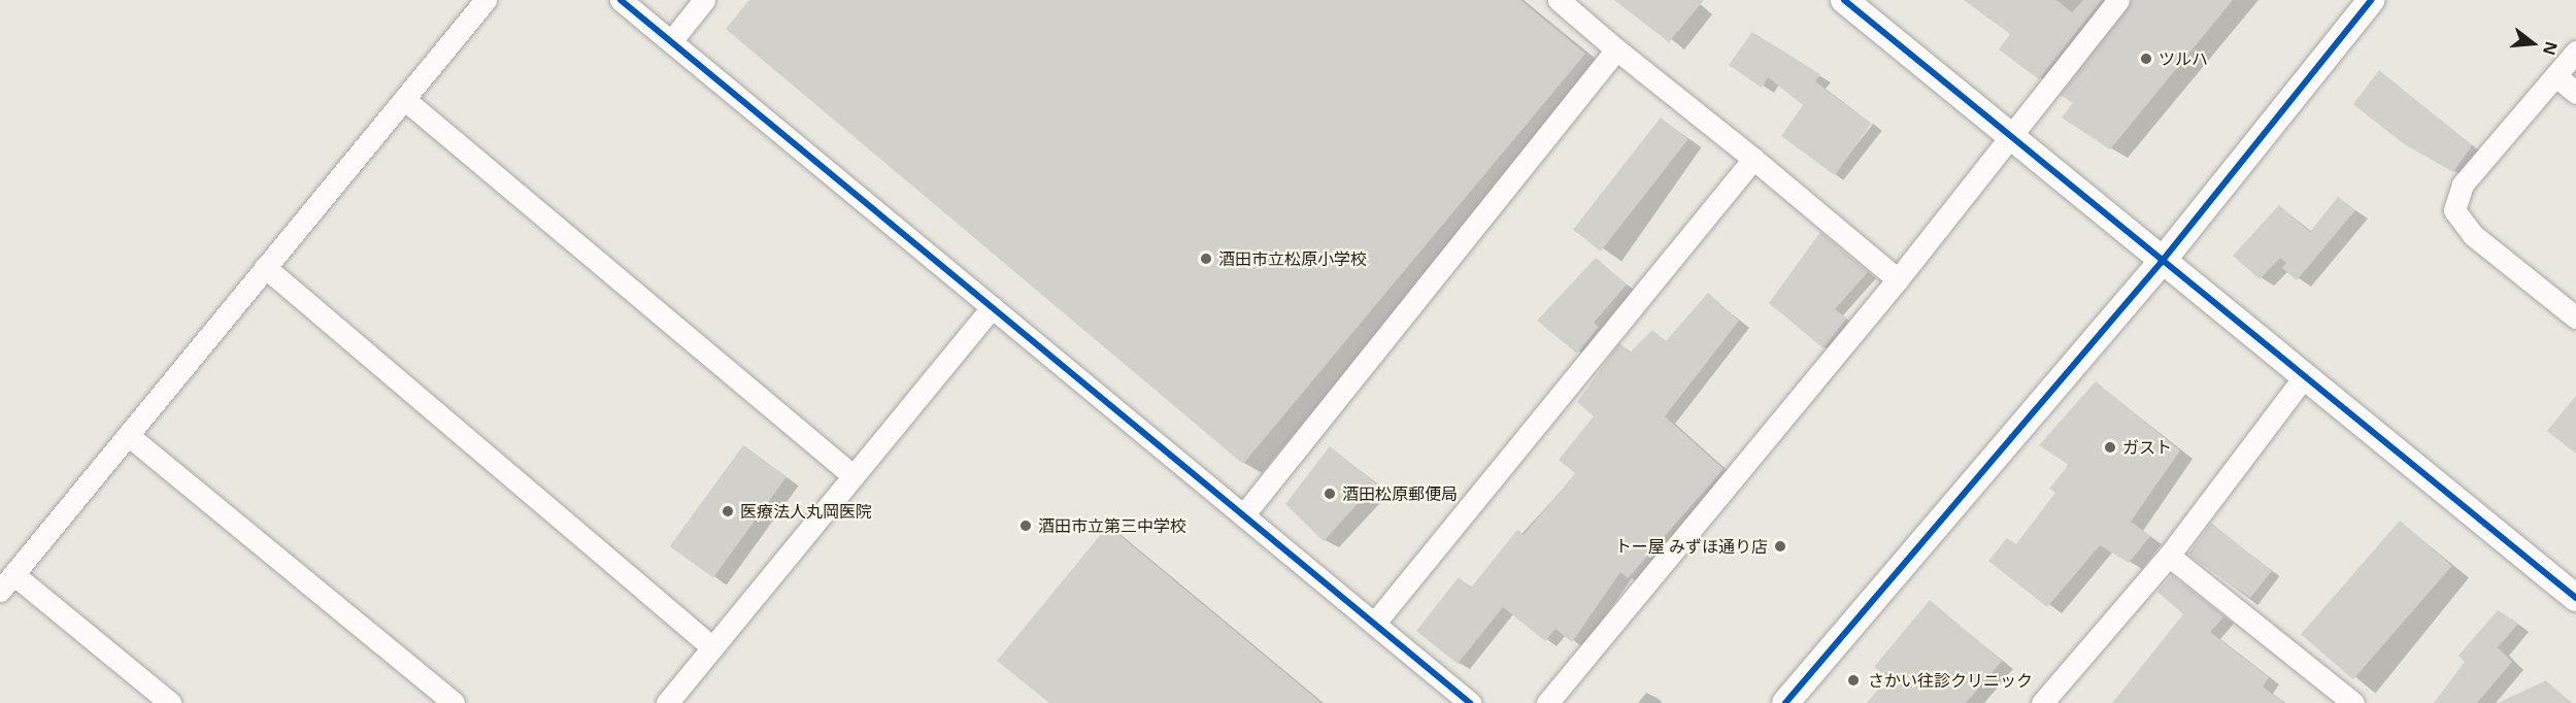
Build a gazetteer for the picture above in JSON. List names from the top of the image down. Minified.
{"places":["ツルハ","酒田市立松原小学校","ガスト","酒田松原郵便局","医療法人丸岡医院","酒田市立第三中学校","トー屋 みずほ通り店","さかい往診クリニック"],"north":"right"}
